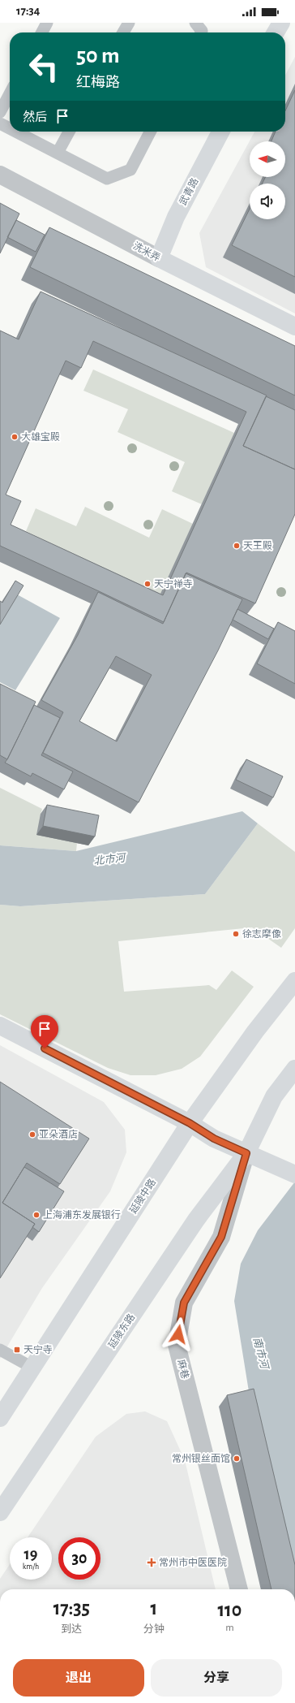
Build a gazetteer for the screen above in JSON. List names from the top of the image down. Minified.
{"streets":{"main road":["武青路","洗米弄","延陵中路","延陵东路"],"street":["麻巷"]},"crossings":[["武青路","洗米弄"],["延陵东路","麻巷"]],"water":["北市河","南市河"],"places":{"other":["大雄宝殿","天王殿","天宁禅寺","徐志摩像","亚朵酒店","上海浦东发展银行","常州银丝面馆"],"transit":["天宁寺"],"health":["常州市中医医院"]},"north":"left","page":{"status":"17:34","turn":["50 m","红梅路"],"then":"然后","speed":"19 km/h","limit":"30","eta":["17:35","到达","1","分钟","110","m"],"buttons":["退出","分享"]}}
